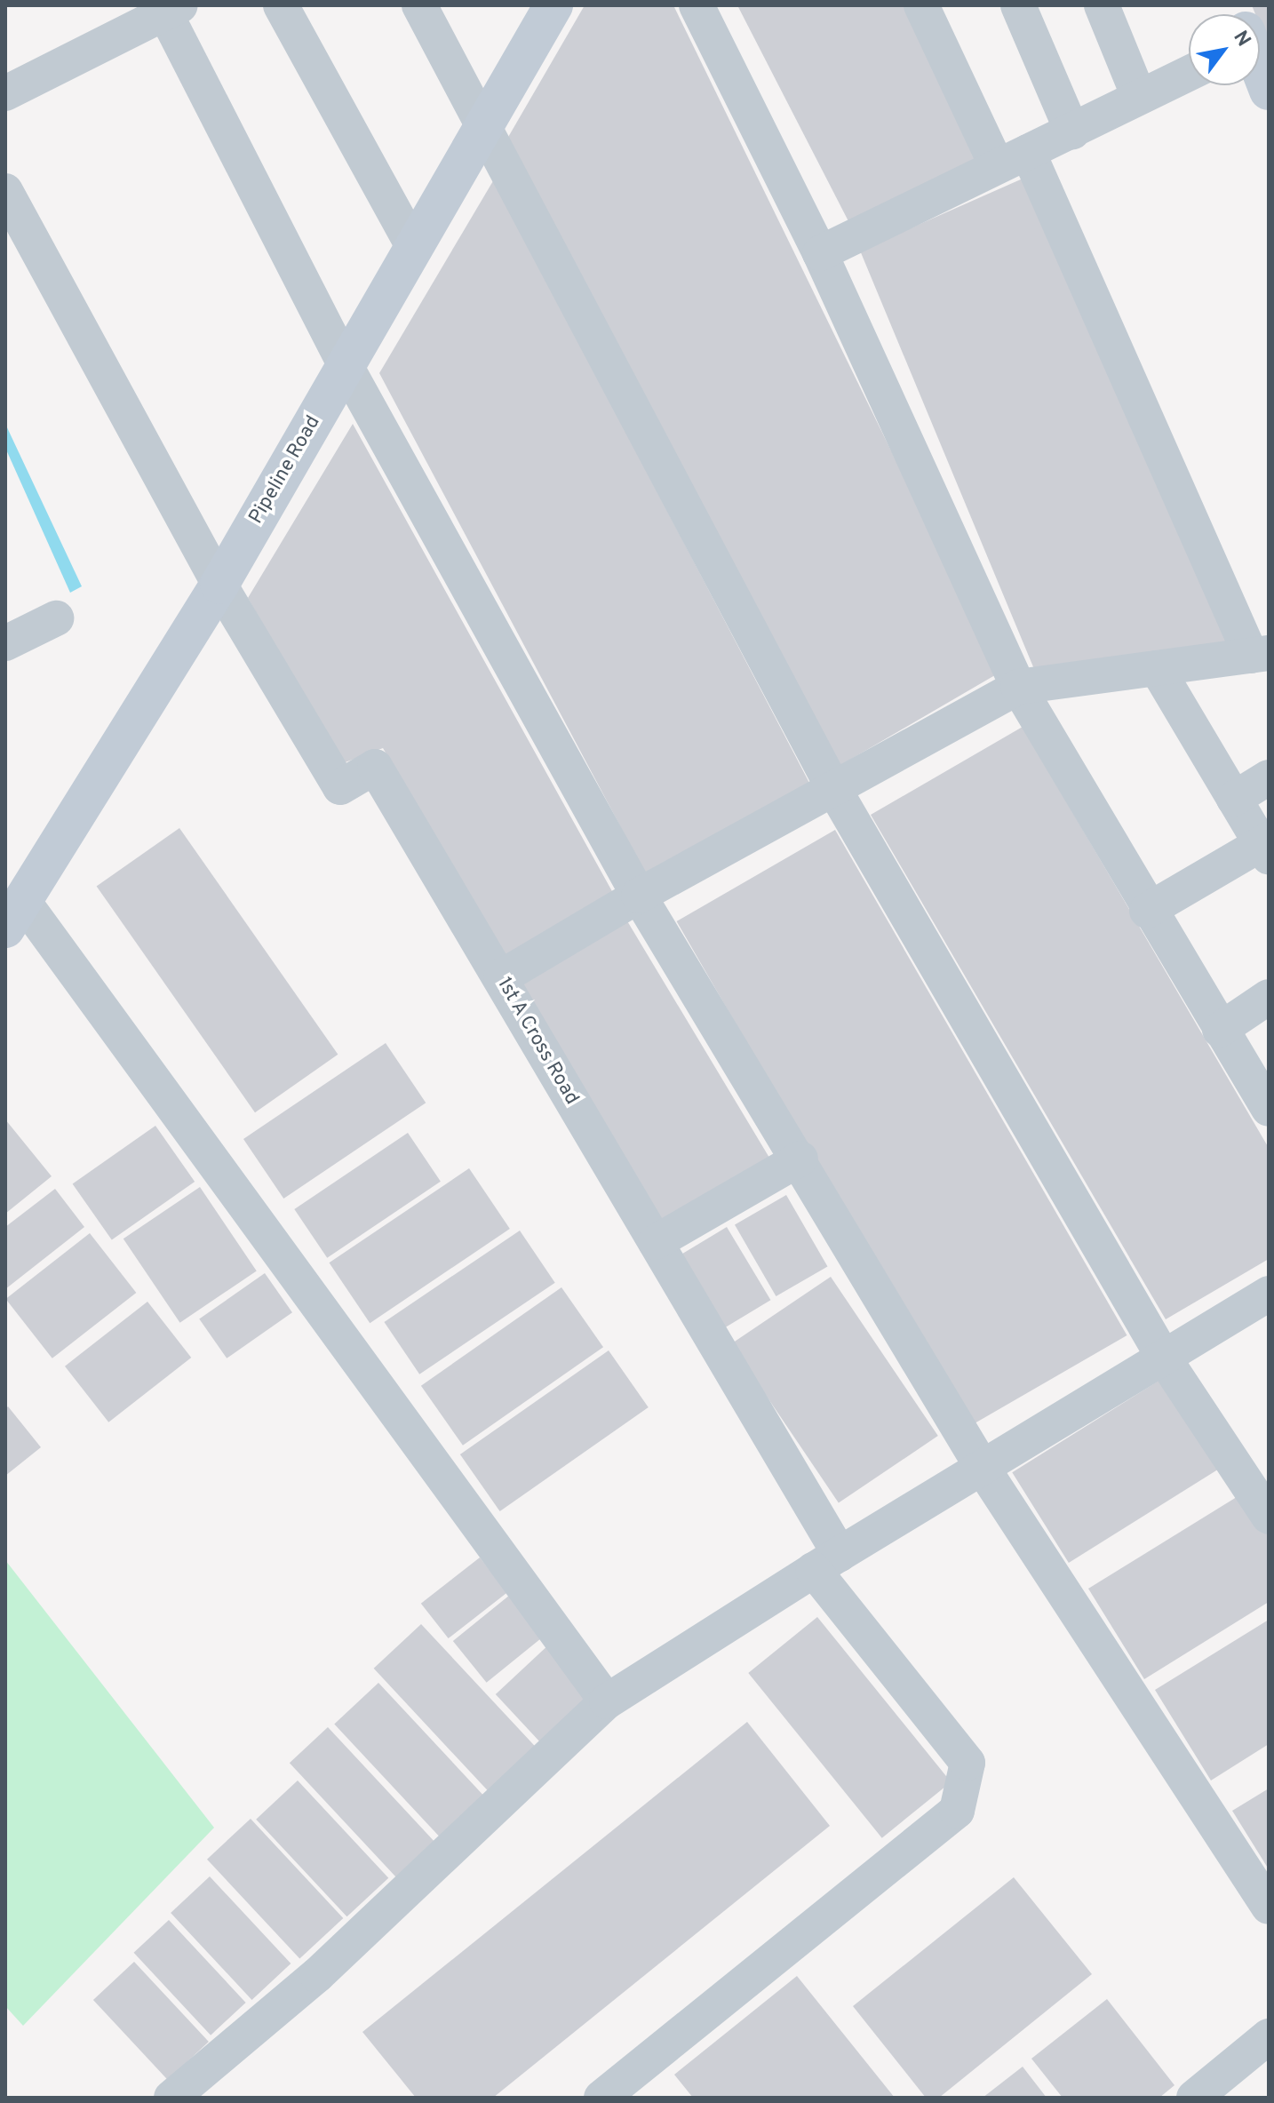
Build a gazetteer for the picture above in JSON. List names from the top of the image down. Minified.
{"streets":{"street":["Pipeline Road","1st A Cross Road"]},"crossings":[["Pipeline Road","1st A Cross Road"]],"north":"top right"}
